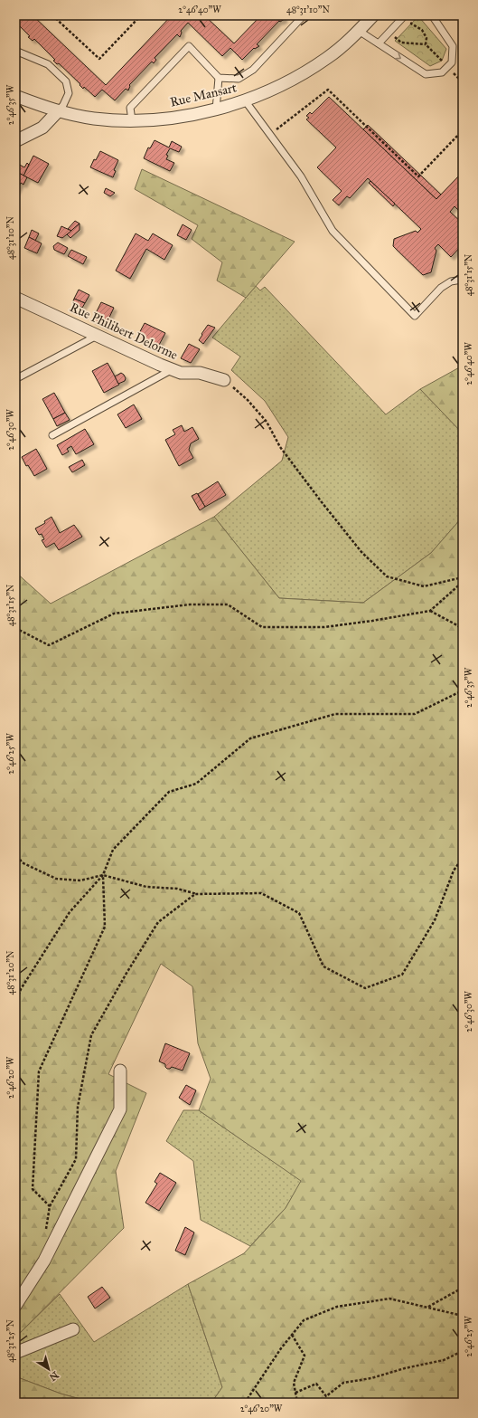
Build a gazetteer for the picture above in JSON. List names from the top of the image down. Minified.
{"streets":{"street":["Rue Mansart","Rue Philibert Delorme"]},"north":"bottom right","coordinates":["2°46'40\"W","48°31'10\"N","2°46'35\"W","48°31'15\"N","2°46'30\"W","2°46'25\"W","48°31'20\"N","2°46'20\"W","48°31'25\"N"]}
